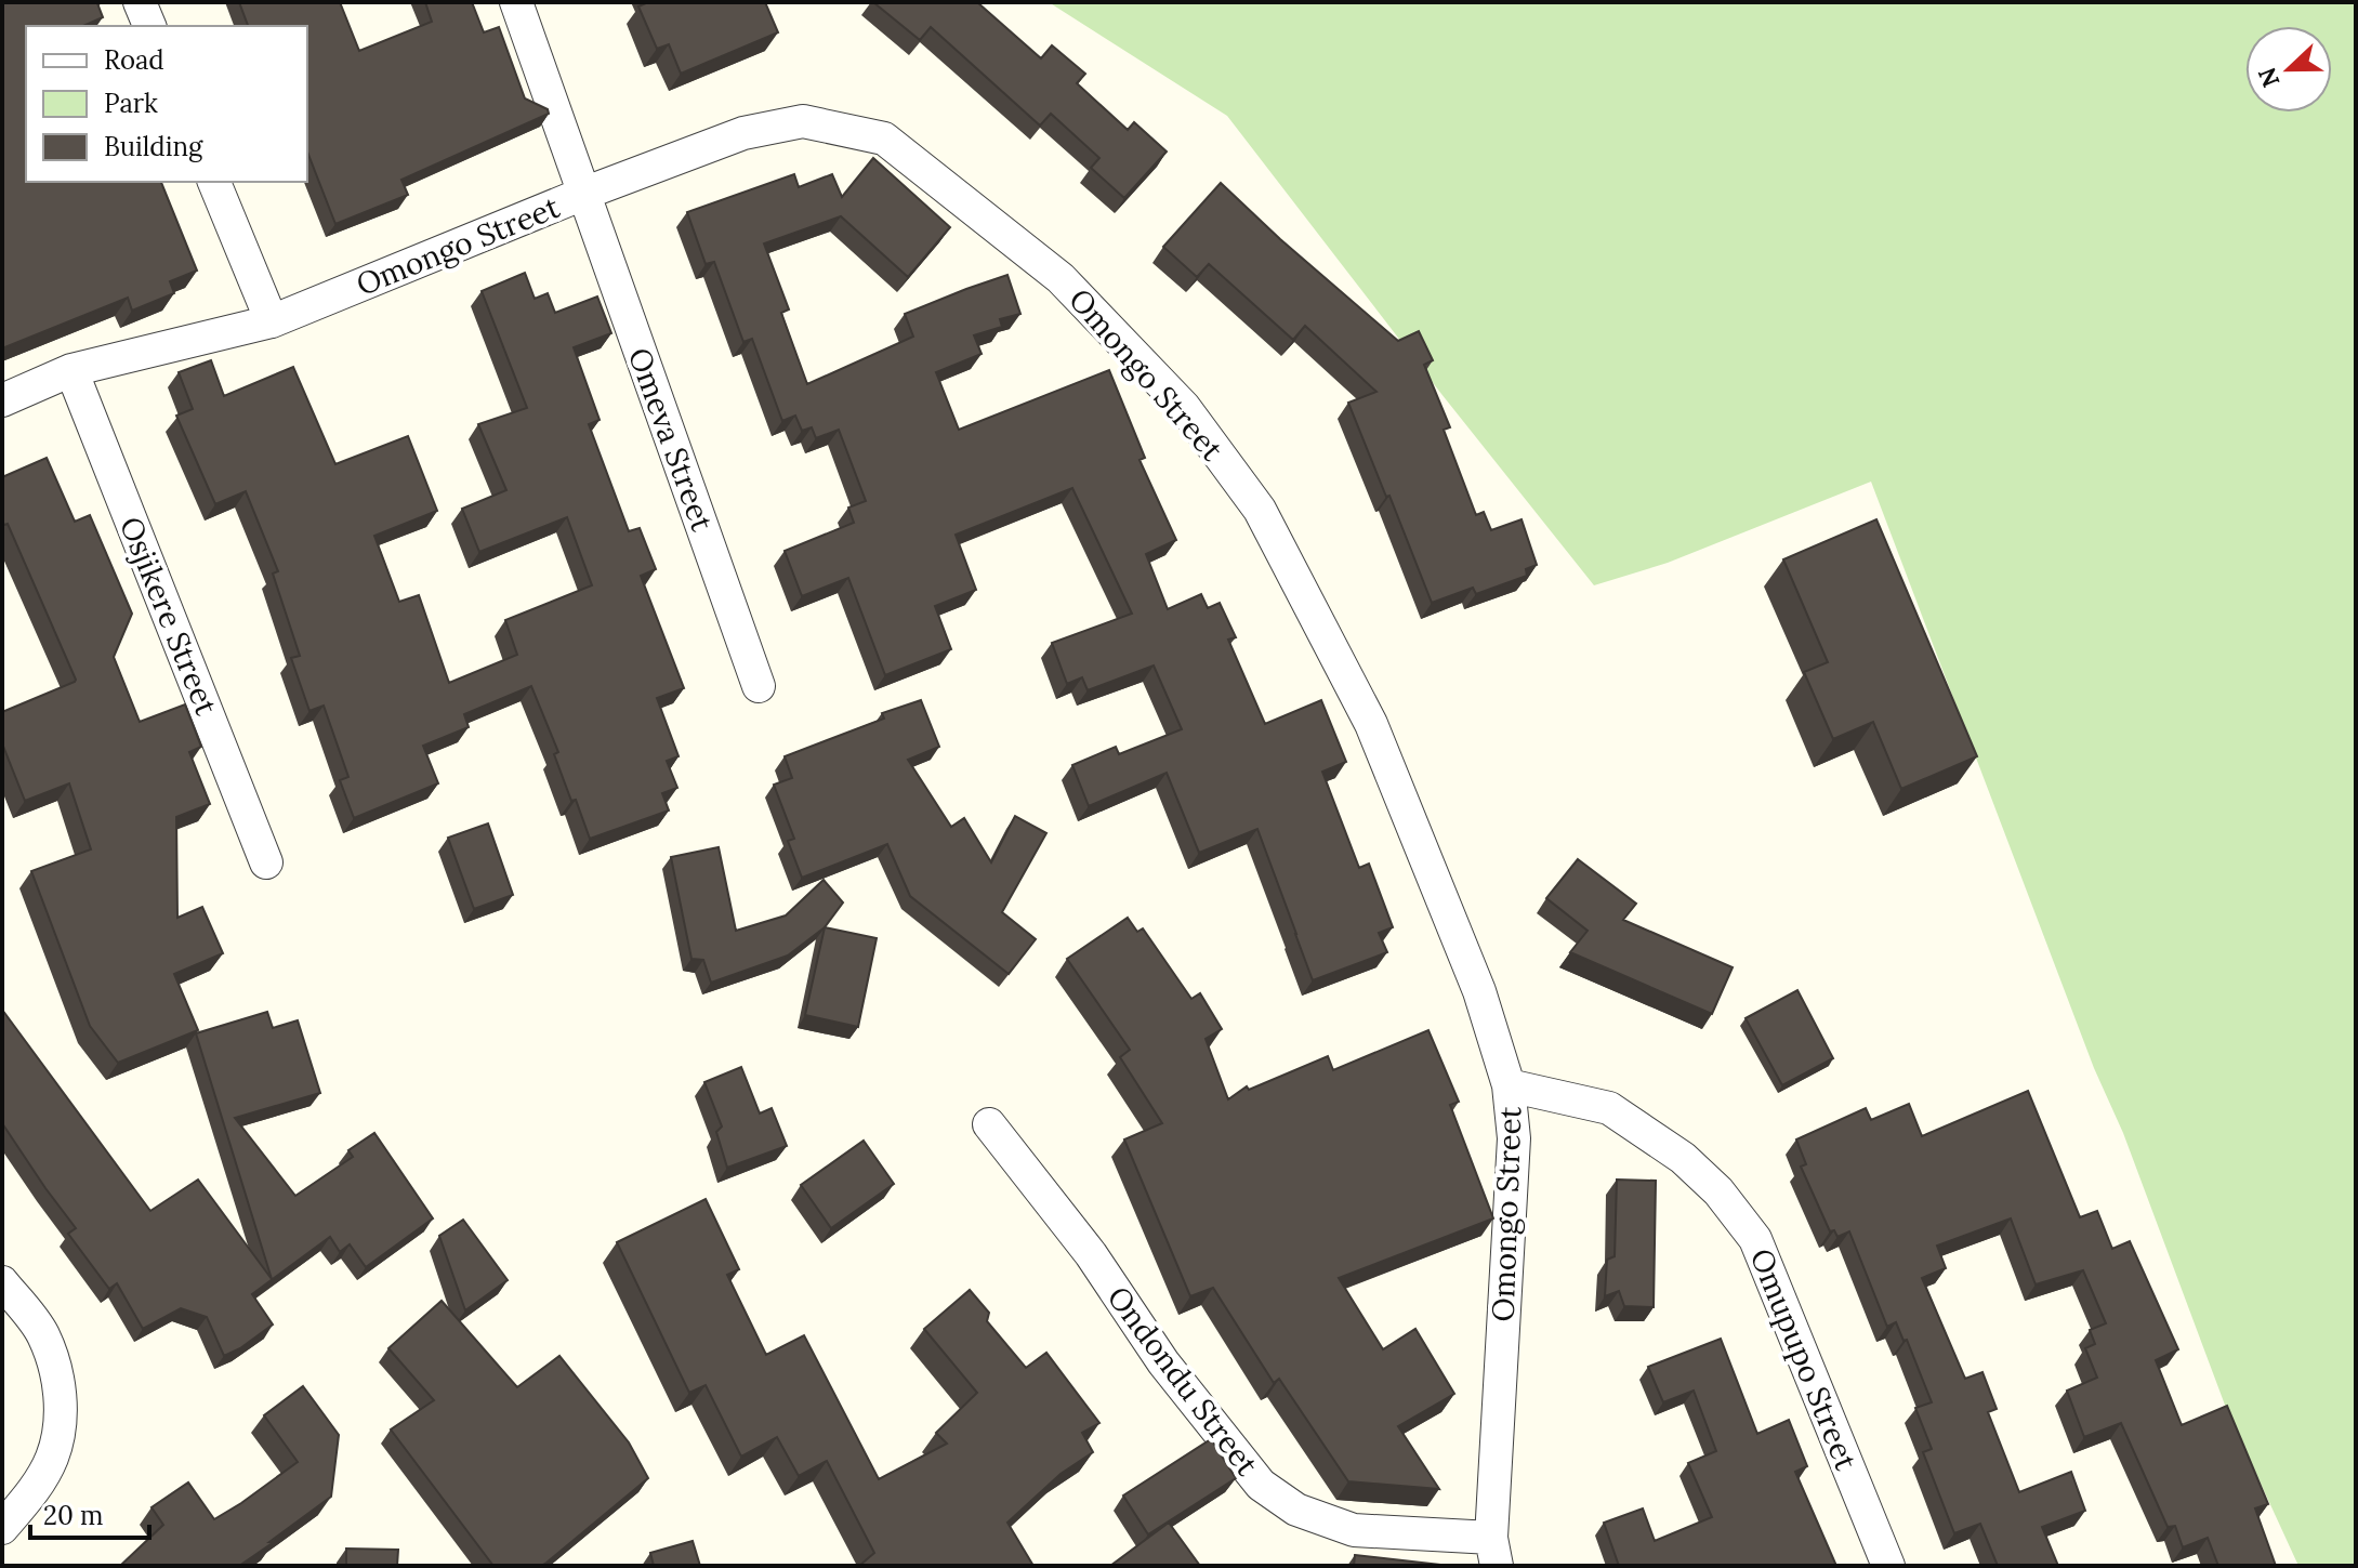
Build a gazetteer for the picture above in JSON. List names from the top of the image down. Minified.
{"streets":{"street":["Omongo Street","Omeva Street","Osjikere Street","Omupupo Street","Ondondu Street"]},"crossings":[["Omongo Street","Omeva Street"],["Omongo Street","Osjikere Street"],["Omongo Street","Omupupo Street"],["Omongo Street","Ondondu Street"]],"legend":["Road","Park","Building"],"scale_bar":"20 m","north":"left"}
